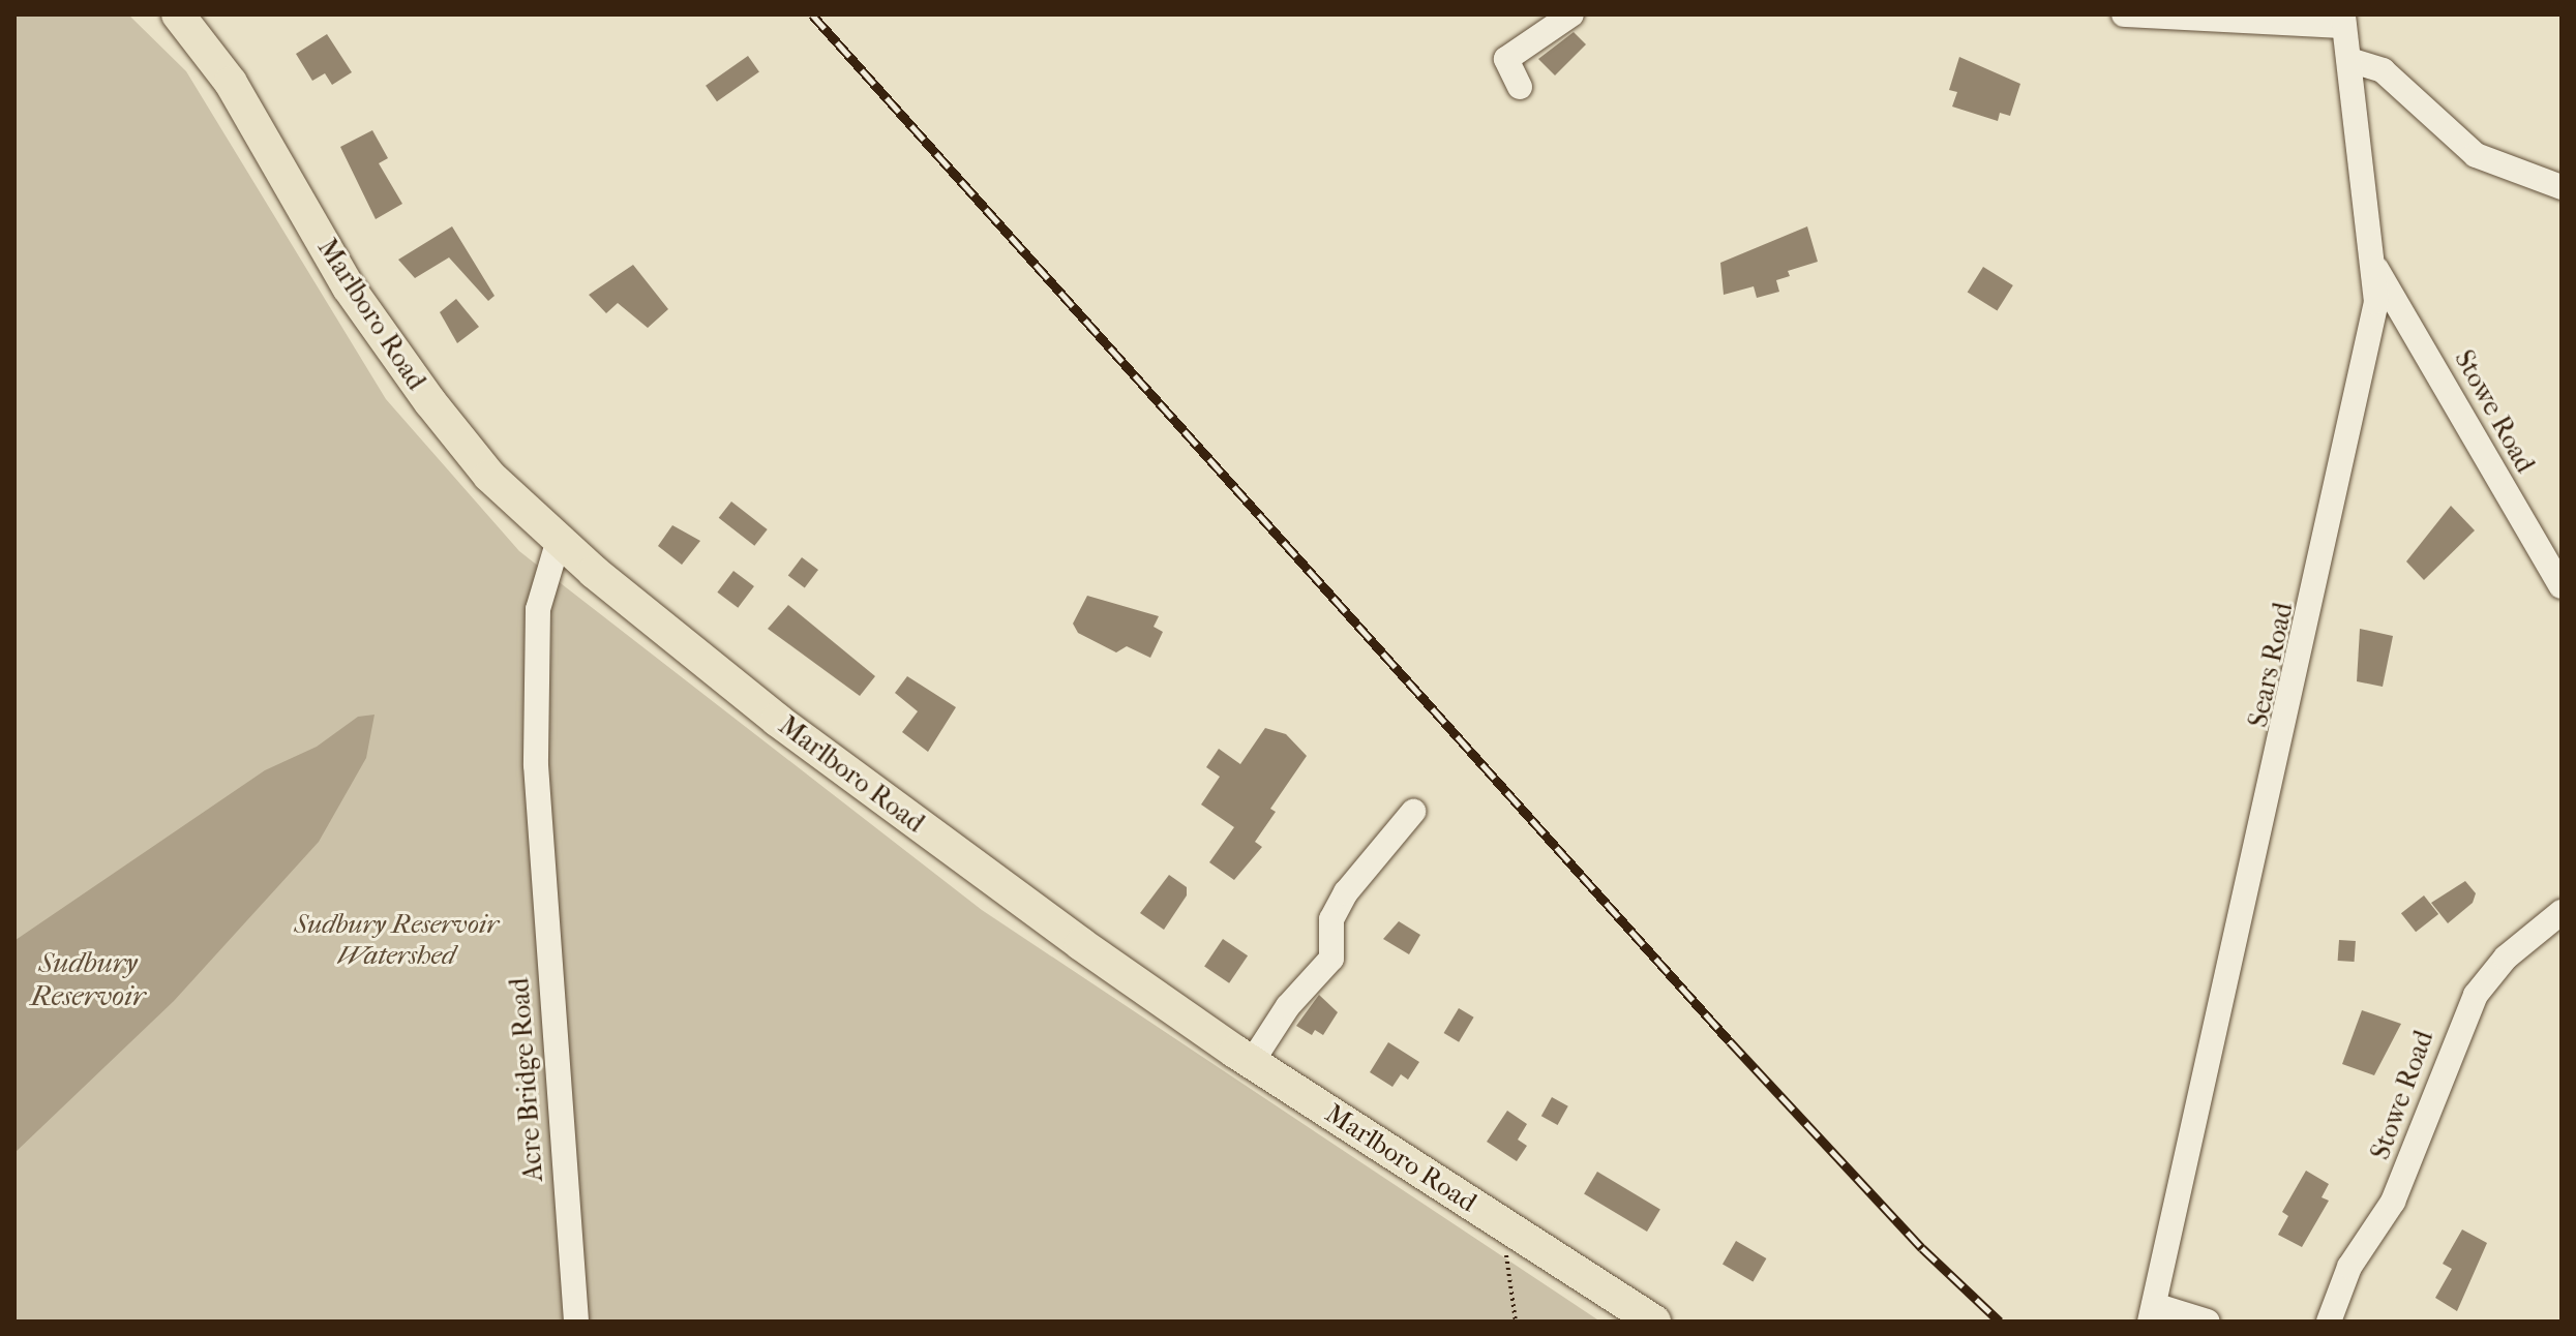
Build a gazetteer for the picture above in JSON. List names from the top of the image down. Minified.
{"streets":{"main road":["Marlboro Road"],"street":["Stowe Road","Sears Road","Acre Bridge Road"]},"crossings":[["Marlboro Road","Acre Bridge Road"],["Stowe Road","Sears Road"]],"water":["Sudbury Reservoir"],"parks":["Sudbury Reservoir Watershed"]}
